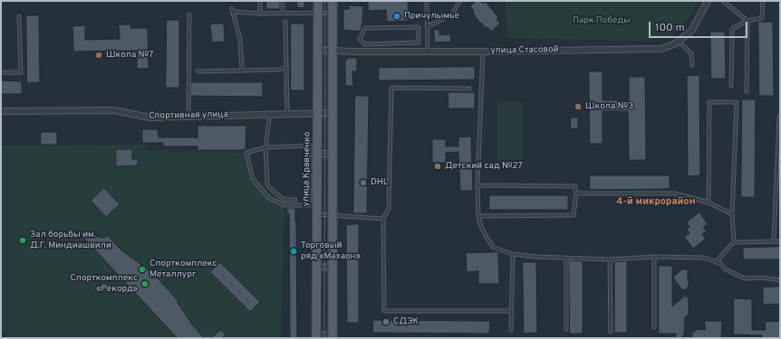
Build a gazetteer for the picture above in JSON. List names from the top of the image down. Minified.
{"streets":{"main road":["улица Кравченко"],"street":["улица Стасовой","Спортивная улица"]},"crossings":[["улица Стасовой","улица Кравченко"],["Спортивная улица","улица Кравченко"]],"districts":["4-й микрорайон"],"parks":["Парк Победы"],"places":["Причулымье","Школа №7","Школа №3","Детский сад №27","DHL","Зал борьбы им. Д.Г. Миндиашвили","Торговый ряд «Махаон»","Спорткомплекс Металлург","Спорткомплекс «Рекорд»","СДЭК"],"scale_bar":"100 m"}
